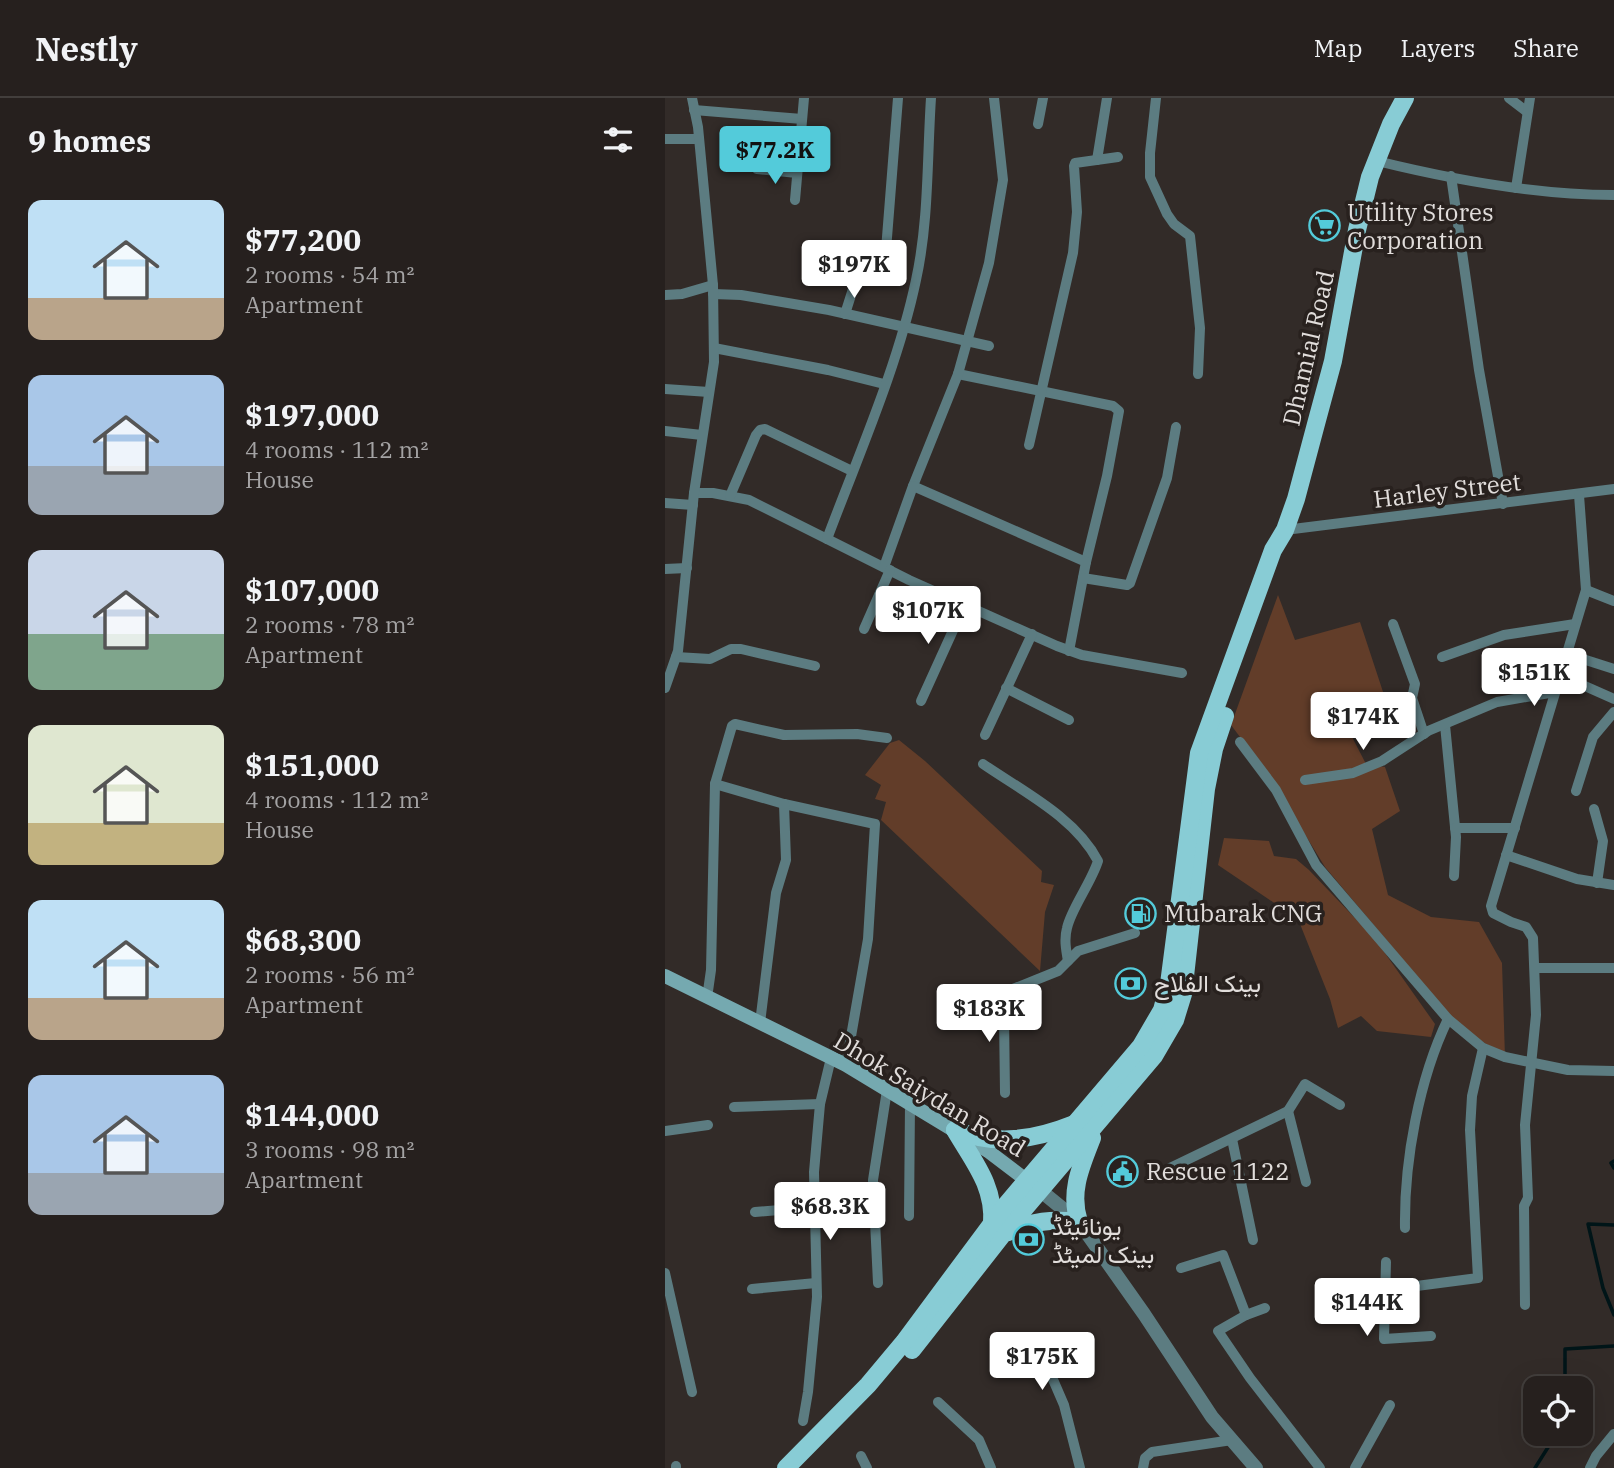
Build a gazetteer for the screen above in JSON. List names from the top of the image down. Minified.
{"streets":{"main road":["Dhamial Road","Dhok Saiydan Road"],"street":["Harley Street"]},"crossings":[["Dhamial Road","Harley Street"]],"places":{"supermarket":["Utility Stores Corporation"],"fuel station":["Mubarak CNG"],"bank":["بینک الفلاح","یونائیٹڈ بینک لمیٹڈ"],"public building":["Rescue 1122"]},"page":{"header":"Nestly","nav":["Map","Layers","Share"],"heading":"9 homes","price":["$77.2K","$197K","$107K","$151K","$174K","$183K","$68.3K","$144K","$175K"],"list":[{"name":"$77,200","note":"2 rooms · 54 m² · Apartment"},{"name":"$197,000","note":"4 rooms · 112 m² · House"},{"name":"$107,000","note":"2 rooms · 78 m² · Apartment"},{"name":"$151,000","note":"4 rooms · 112 m² · House"},{"name":"$68,300","note":"2 rooms · 56 m² · Apartment"},{"name":"$144,000","note":"3 rooms · 98 m² · Apartment"}]}}
